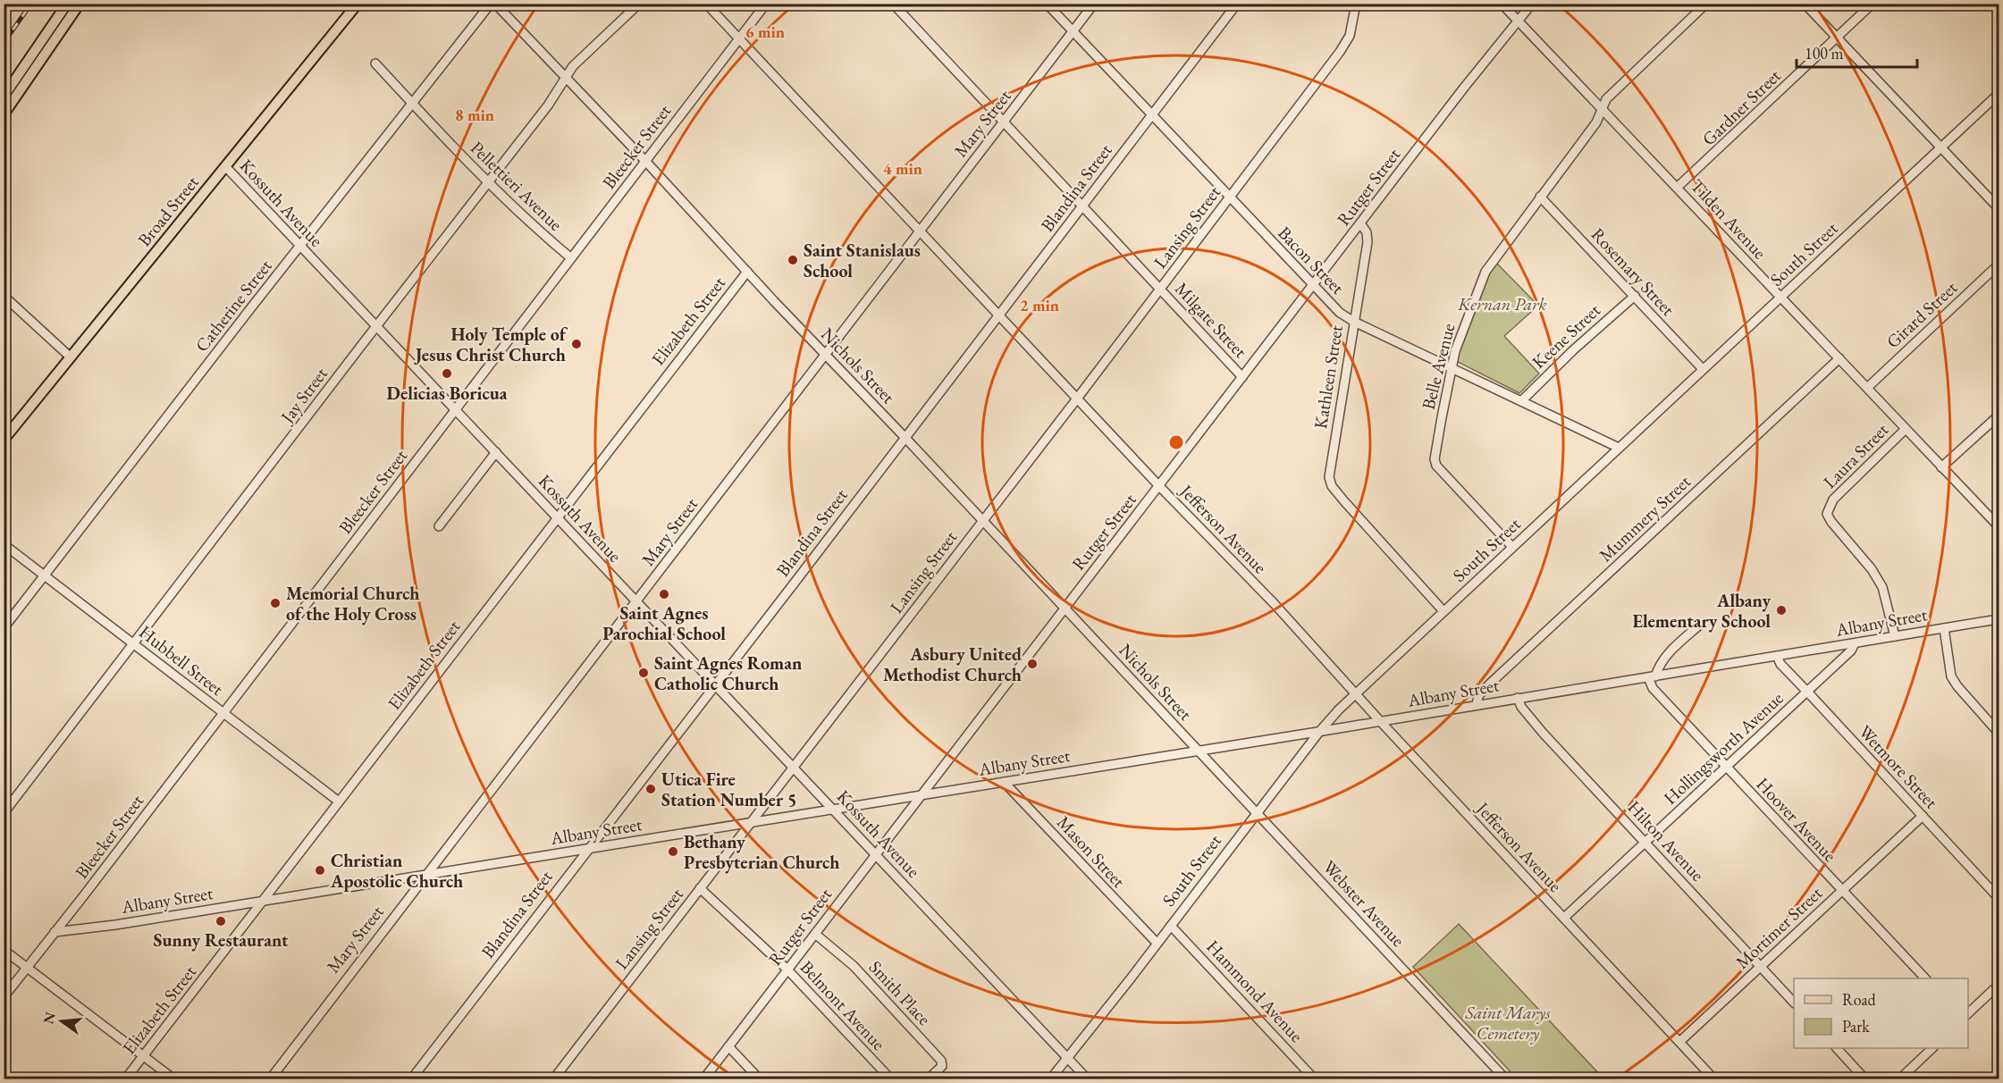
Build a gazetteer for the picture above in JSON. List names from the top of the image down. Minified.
{"streets":{"main road":["Broad Street"],"street":["Gardner Street","Mary Street","Bleecker Street","Pellettieri Avenue","Rutger Street","Blandina Street","Kossuth Avenue","Tilden Avenue","Lansing Street","South Street","Bacon Street","Rosemary Street","Catherine Street","Girard Street","Milgate Street","Elizabeth Street","Keene Street","Nichols Street","Belle Avenue","Kathleen Street","Jay Street","Laura Street","Mummery Street","Jefferson Avenue","Albany Street","Hubbell Street","Hollingsworth Avenue","Wetmore Street","Hoover Avenue","Hilton Avenue","Mason Street","Webster Avenue","Mortimer Street","Hammond Avenue","Smith Place","Belmont Avenue"]},"crossings":[["Gardner Street","Tilden Avenue"],["Mary Street","Kossuth Avenue"],["Mary Street","Bacon Street"],["Mary Street","Milgate Street"],["Mary Street","Nichols Street"],["Mary Street","Jefferson Avenue"],["Mary Street","Albany Street"],["Bleecker Street","Pellettieri Avenue"],["Bleecker Street","Kossuth Avenue"],["Bleecker Street","Nichols Street"],["Bleecker Street","Jefferson Avenue"],["Bleecker Street","Albany Street"],["Bleecker Street","Hubbell Street"],["Pellettieri Avenue","Catherine Street"],["Pellettieri Avenue","Jay Street"],["Rutger Street","Kossuth Avenue"],["Rutger Street","Tilden Avenue"],["Rutger Street","Bacon Street"],["Rutger Street","Milgate Street"],["Rutger Street","Nichols Street"],["Rutger Street","Kathleen Street"],["Rutger Street","Jefferson Avenue"],["Rutger Street","Albany Street"],["Rutger Street","Smith Place"],["Rutger Street","Belmont Avenue"],["Blandina Street","Kossuth Avenue"],["Blandina Street","Bacon Street"],["Blandina Street","Milgate Street"],["Blandina Street","Nichols Street"],["Blandina Street","Jefferson Avenue"],["Blandina Street","Albany Street"],["Kossuth Avenue","Broad Street"],["Kossuth Avenue","Lansing Street"],["Kossuth Avenue","South Street"],["Kossuth Avenue","Catherine Street"],["Kossuth Avenue","Elizabeth Street"],["Kossuth Avenue","Jay Street"],["Kossuth Avenue","Albany Street"],["Tilden Avenue","South Street"],["Tilden Avenue","Girard Street"],["Tilden Avenue","Belle Avenue"],["Tilden Avenue","Laura Street"],["Tilden Avenue","Mummery Street"],["Lansing Street","Bacon Street"],["Lansing Street","Milgate Street"],["Lansing Street","Nichols Street"],["Lansing Street","Jefferson Avenue"],["Lansing Street","Albany Street"],["Lansing Street","Belmont Avenue"],["South Street","Bacon Street"],["South Street","Rosemary Street"],["South Street","Belle Avenue"],["South Street","Kathleen Street"],["South Street","Jefferson Avenue"],["South Street","Albany Street"],["South Street","Mason Street"],["South Street","Webster Avenue"],["South Street","Hammond Avenue"],["Bacon Street","Keene Street"],["Bacon Street","Belle Avenue"],["Bacon Street","Kathleen Street"],["Rosemary Street","Keene Street"],["Rosemary Street","Belle Avenue"],["Catherine Street","Hubbell Street"],["Elizabeth Street","Nichols Street"],["Elizabeth Street","Albany Street"],["Elizabeth Street","Hubbell Street"],["Nichols Street","Jay Street"],["Nichols Street","Albany Street"],["Nichols Street","Webster Avenue"],["Jay Street","Hubbell Street"],["Laura Street","Albany Street"],["Mummery Street","Albany Street"],["Jefferson Avenue","Albany Street"],["Jefferson Avenue","Hollingsworth Avenue"],["Jefferson Avenue","Mortimer Street"],["Albany Street","Hollingsworth Avenue"],["Albany Street","Wetmore Street"],["Albany Street","Hoover Avenue"],["Albany Street","Hilton Avenue"],["Albany Street","Mason Street"],["Albany Street","Webster Avenue"],["Hollingsworth Avenue","Wetmore Street"],["Hollingsworth Avenue","Hoover Avenue"],["Hollingsworth Avenue","Hilton Avenue"],["Wetmore Street","Mortimer Street"],["Hoover Avenue","Mortimer Street"],["Hilton Avenue","Mortimer Street"]],"parks":["Kernan Park","Saint Marys Cemetery"],"places":["Saint Stanislaus School","Holy Temple of Jesus Christ Church","Delicias Boricua","Saint Agnes Parochial School","Memorial Church of the Holy Cross","Albany Elementary School","Asbury United Methodist Church","Saint Agnes Roman Catholic Church","Utica Fire Station Number 5","Bethany Presbyterian Church","Christian Apostolic Church","Sunny Restaurant"],"legend":["Road","Park"],"scale_bar":"100 m","north":"left","rings":["6 min","8 min","4 min","2 min"]}
